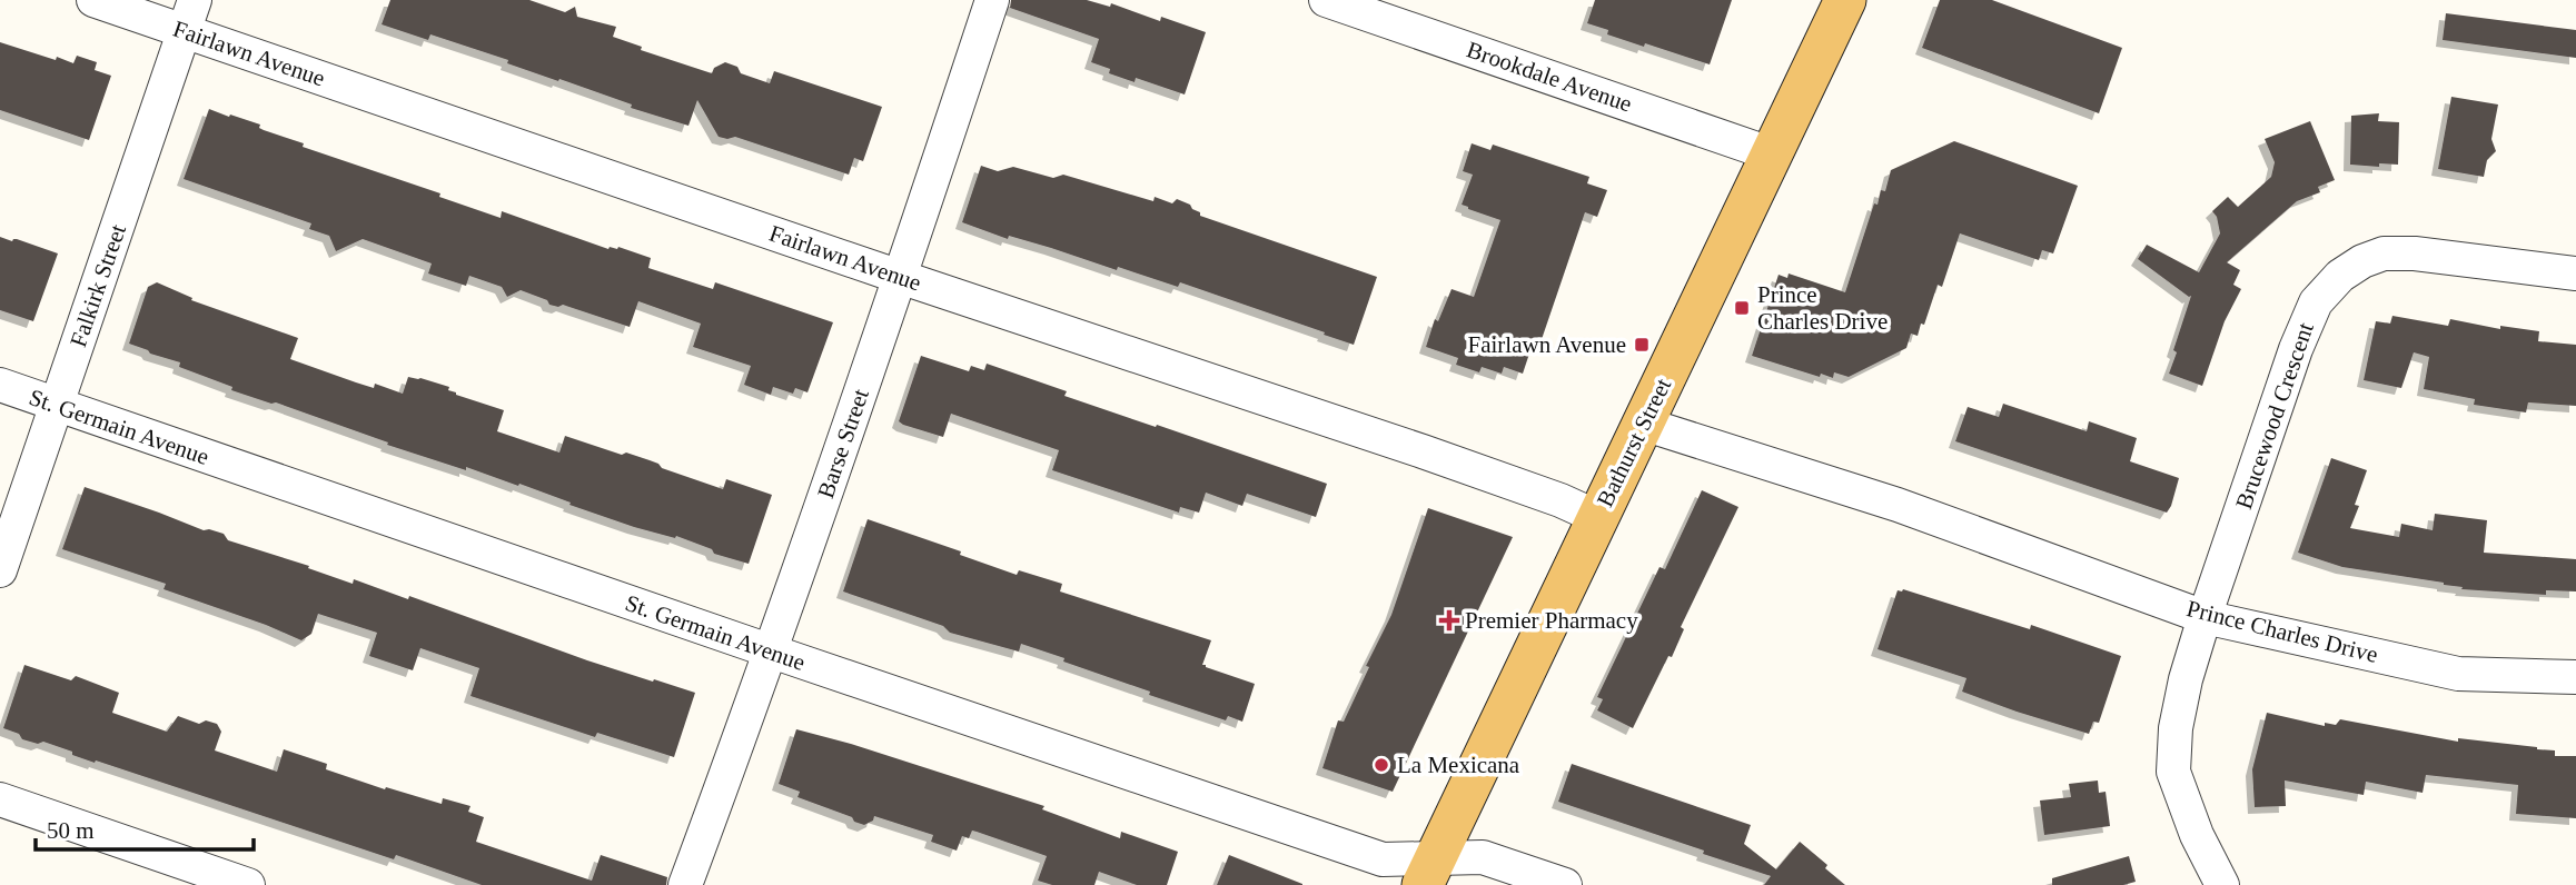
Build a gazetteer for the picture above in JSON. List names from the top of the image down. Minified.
{"streets":{"main road":["Bathurst Street"],"street":["Fairlawn Avenue","Brookdale Avenue","Falkirk Street","Brucewood Crescent","St. Germain Avenue","Barse Street","Prince Charles Drive"]},"crossings":[["Fairlawn Avenue","Falkirk Street"],["Fairlawn Avenue","Bathurst Street"],["Fairlawn Avenue","Barse Street"],["Brookdale Avenue","Bathurst Street"],["Falkirk Street","St. Germain Avenue"],["Brucewood Crescent","Prince Charles Drive"],["St. Germain Avenue","Bathurst Street"],["St. Germain Avenue","Barse Street"],["Bathurst Street","Prince Charles Drive"]],"places":{"transit":["Prince Charles Drive","Fairlawn Avenue"],"health":["Premier Pharmacy"],"other":["La Mexicana"]},"scale_bar":"50 m"}
